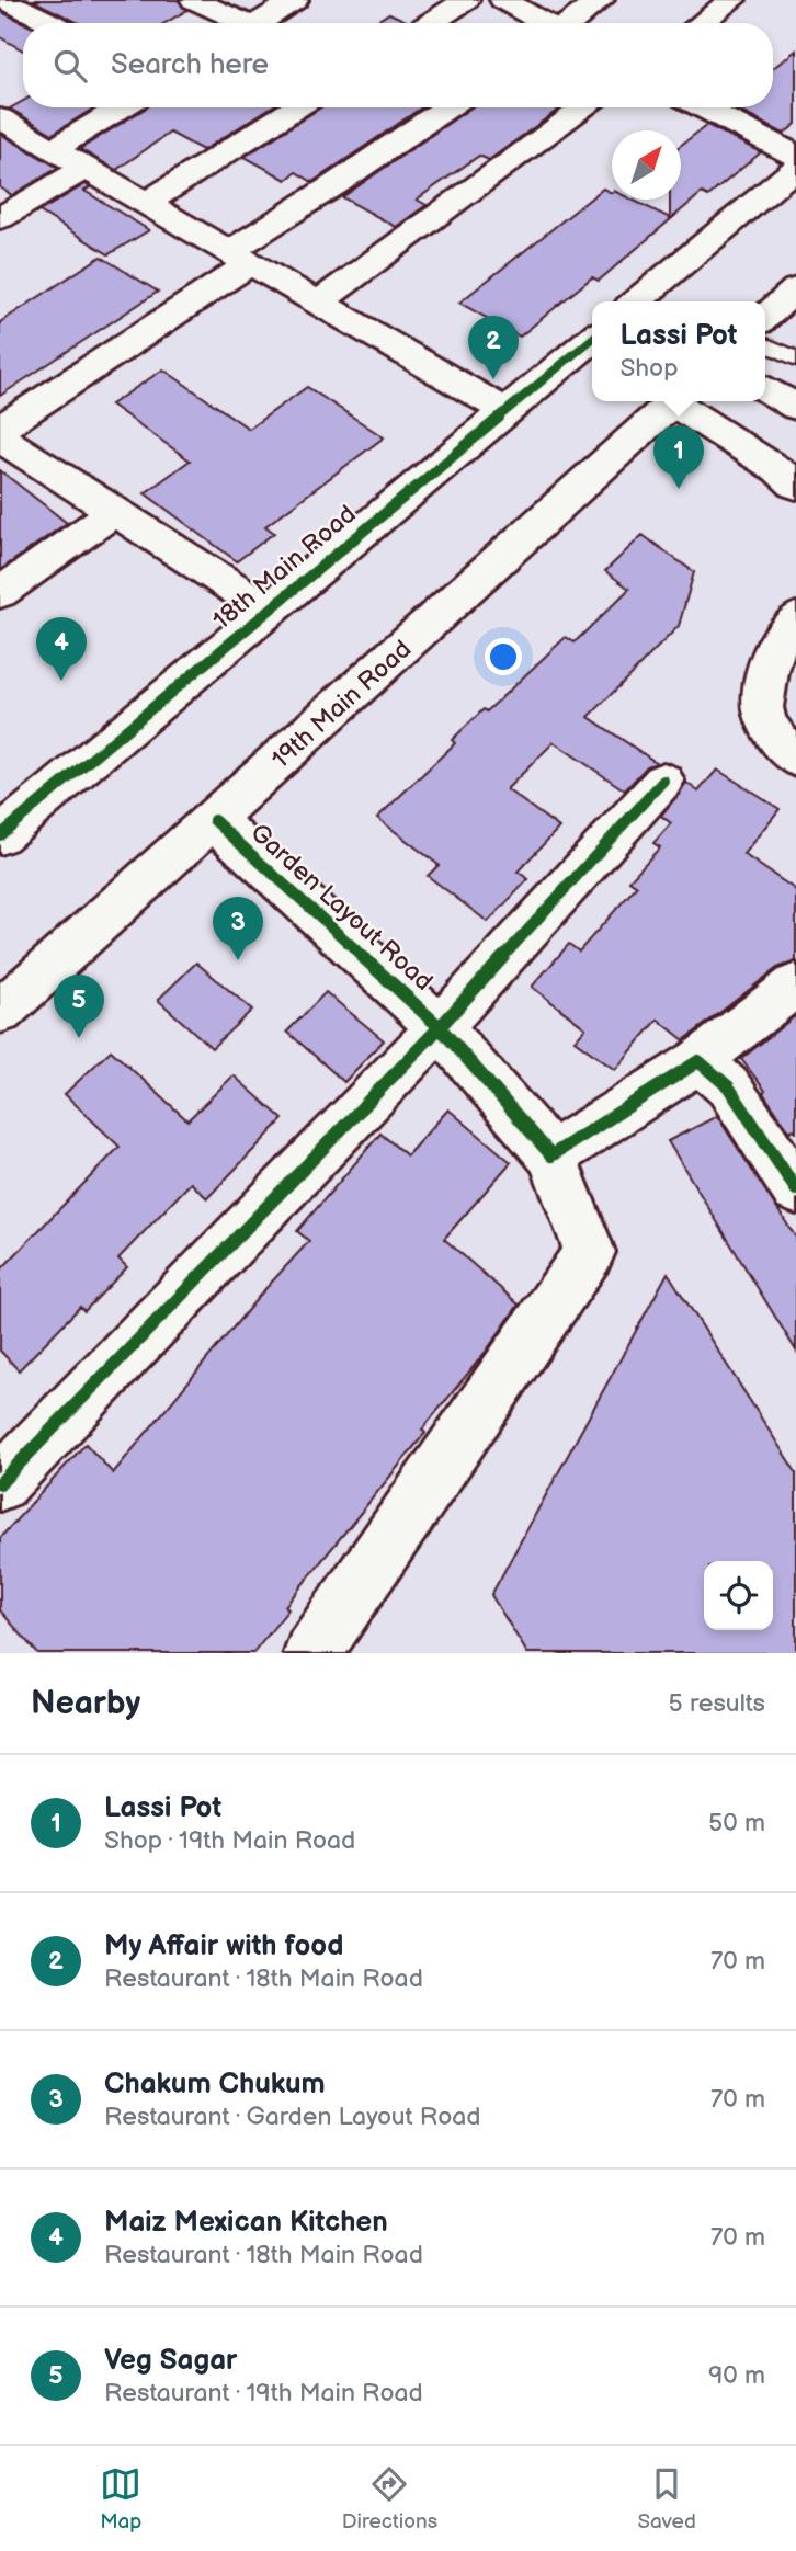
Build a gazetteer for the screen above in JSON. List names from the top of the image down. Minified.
{"streets":{"street":["18th Main Road","19th Main Road","Garden Layout Road"]},"crossings":[["19th Main Road","Garden Layout Road"]],"north":"top right","page":{"search":"Search here","popup":["Lassi Pot","Shop"],"pins":["2","1","4","3","5"],"heading":["Nearby","5 results"],"list":[{"mark":"1","name":"Lassi Pot","note":"Shop · 19th Main Road","value":"50 m"},{"mark":"2","name":"My Affair with food","note":"Restaurant · 18th Main Road","value":"70 m"},{"mark":"3","name":"Chakum Chukum","note":"Restaurant · Garden Layout Road","value":"70 m"},{"mark":"4","name":"Maiz Mexican Kitchen","note":"Restaurant · 18th Main Road","value":"70 m"},{"mark":"5","name":"Veg Sagar","note":"Restaurant · 19th Main Road","value":"90 m"}],"nav":["Map","Directions","Saved"]}}
